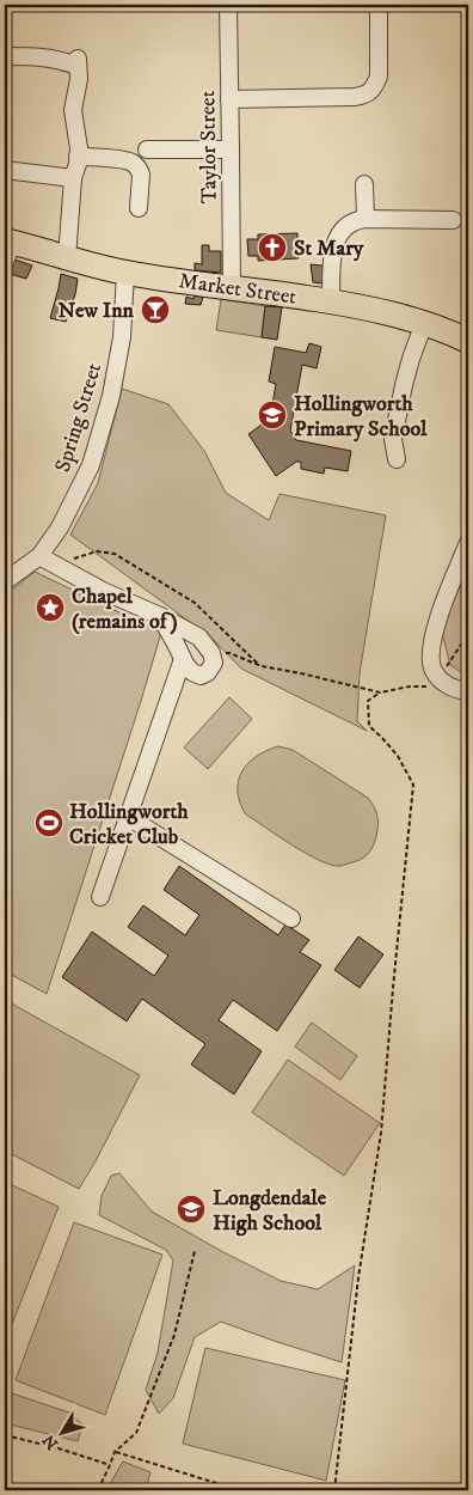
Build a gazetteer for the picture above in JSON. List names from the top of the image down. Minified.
{"streets":{"highway":["Market Street"],"street":["Taylor Street","Spring Street"]},"crossings":[["Taylor Street","Market Street"],["Market Street","Spring Street"]],"places":{"church":["St Mary"],"bar":["New Inn"],"school or university":["Hollingworth Primary School","Longdendale High School"],"place":["Chapel (remains of)"],"sports":["Hollingworth Cricket Club"]},"north":"bottom left"}
